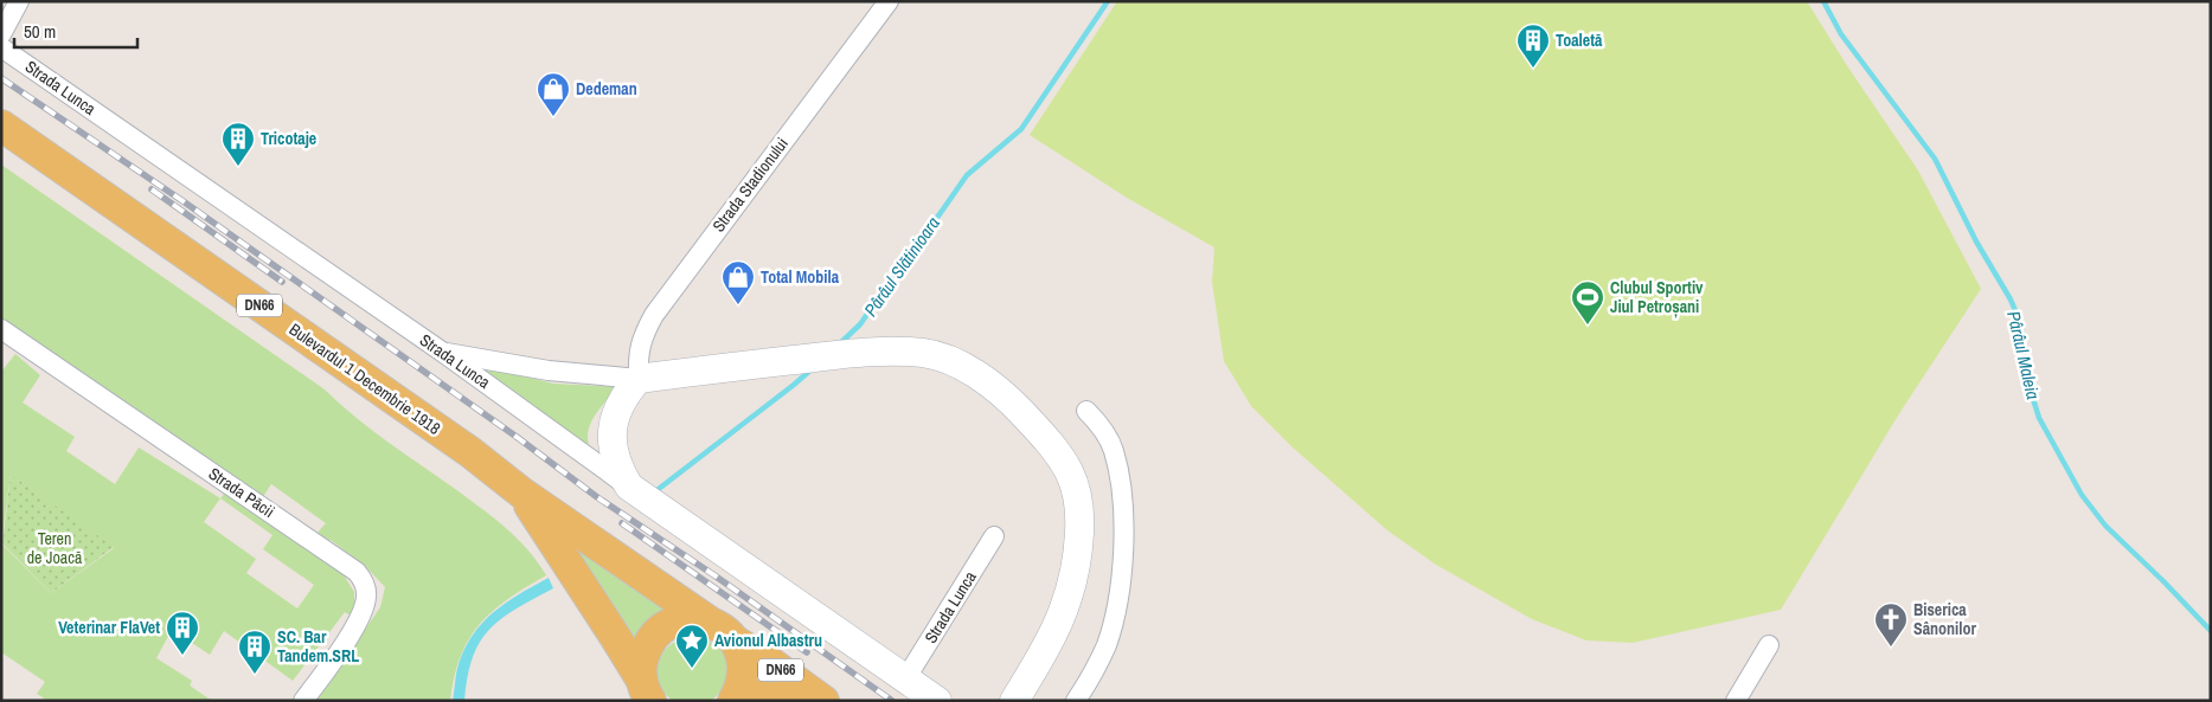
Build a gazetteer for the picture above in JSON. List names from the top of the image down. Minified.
{"streets":{"main road":["Strada Lunca","DN66","Bulevardul 1 Decembrie 1918"],"street":["Strada Stadionului","Strada Păcii"]},"crossings":[["DN66","Bulevardul 1 Decembrie 1918"]],"water":["Pârâul Slătinioara","Pârâul Maleia"],"parks":["Teren de Joacă"],"places":{"building":["Toaletă","Tricotaje","Veterinar FlaVet","SC. Bar Tandem.SRL"],"shop":["Dedeman","Total Mobila"],"sports":["Clubul Sportiv Jiul Petroșani"],"church":["Biserica Sânonilor"],"place":["Avionul Albastru"]},"scale_bar":"50 m"}
